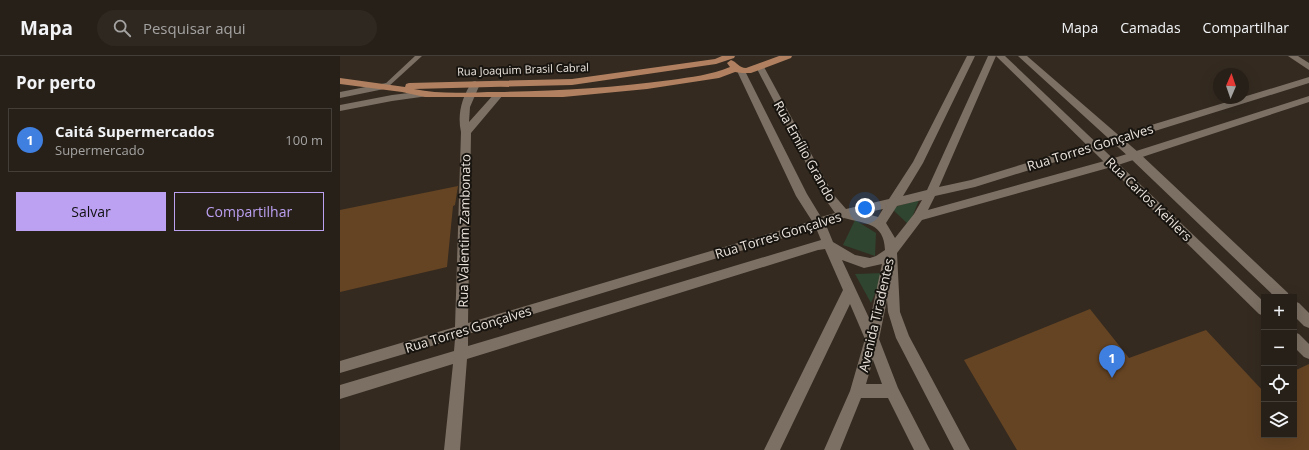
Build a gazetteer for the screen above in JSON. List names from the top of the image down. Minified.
{"streets":{"main road":["Rua Joaquim Brasil Cabral"],"street":["Rua Torres Gonçalves","Rua Emílio Grando","Rua Carlos Kehlers","Rua Valentim Zambonato","Avenida Tiradentes"]},"crossings":[["Rua Joaquim Brasil Cabral","Rua Emílio Grando"],["Rua Joaquim Brasil Cabral","Rua Valentim Zambonato"],["Rua Torres Gonçalves","Rua Emílio Grando"],["Rua Torres Gonçalves","Rua Carlos Kehlers"],["Rua Torres Gonçalves","Rua Valentim Zambonato"],["Rua Torres Gonçalves","Avenida Tiradentes"],["Rua Emílio Grando","Avenida Tiradentes"]],"north":"top","page":{"header":"Mapa","search":"Pesquisar aqui","nav":["Mapa","Camadas","Compartilhar"],"heading":"Por perto","list":[{"mark":"1","name":"Caitá Supermercados","note":"Supermercado","value":"100 m"}],"buttons":["Salvar","Compartilhar"],"map_buttons":["+","−"],"pins":"1"}}
